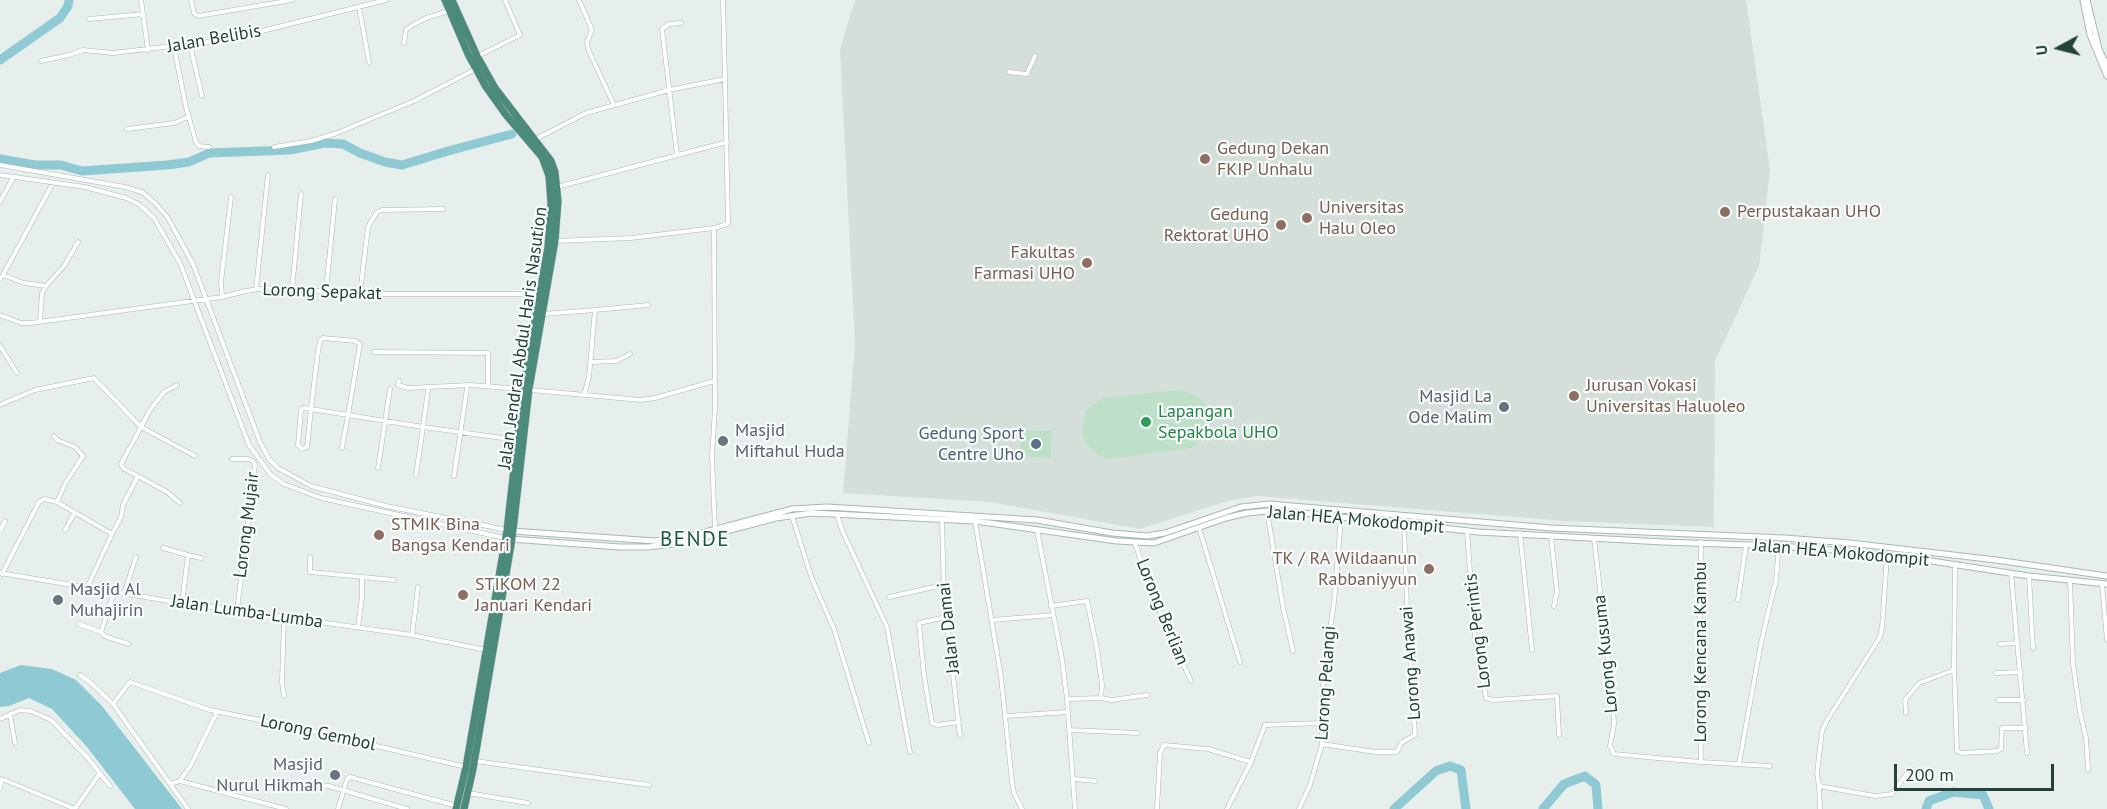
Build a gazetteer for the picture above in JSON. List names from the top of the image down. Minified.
{"streets":{"highway":["Jalan Jendral Abdul Haris Nasution"],"street":["Jalan Belibis","Lorong Sepakat","Jalan HEA Mokodompit","Lorong Mujair","Jalan Lumba-Lumba","Lorong Berlian","Jalan Damai","Lorong Perintis","Lorong Kencana Kambu","Lorong Kusuma","Lorong Anawai","Lorong Pelangi","Lorong Gembol"]},"crossings":[["Lorong Sepakat","Jalan Jendral Abdul Haris Nasution"],["Jalan Jendral Abdul Haris Nasution","Jalan HEA Mokodompit"],["Jalan HEA Mokodompit","Lorong Berlian"],["Jalan HEA Mokodompit","Jalan Damai"],["Jalan HEA Mokodompit","Lorong Perintis"],["Jalan HEA Mokodompit","Lorong Kencana Kambu"],["Jalan HEA Mokodompit","Lorong Kusuma"],["Jalan HEA Mokodompit","Lorong Anawai"],["Jalan HEA Mokodompit","Lorong Pelangi"],["Lorong Mujair","Jalan Lumba-Lumba"],["Lorong Kencana Kambu","Lorong Kusuma"],["Lorong Anawai","Lorong Pelangi"]],"districts":["BENDE"],"places":["Gedung Dekan FKIP Unhalu","Perpustakaan UHO","Universitas Halu Oleo","Gedung Rektorat UHO","Fakultas Farmasi UHO","Jurusan Vokasi Universitas Haluoleo","Masjid La Ode Malim","Lapangan Sepakbola UHO","Masjid Miftahul Huda","Gedung Sport Centre Uho","STMIK Bina Bangsa Kendari","TK / RA Wildaanun Rabbaniyyun","STIKOM 22 Januari Kendari","Masjid Al Muhajirin","Masjid Nurul Hikmah"],"scale_bar":"200 m","north":"left"}
